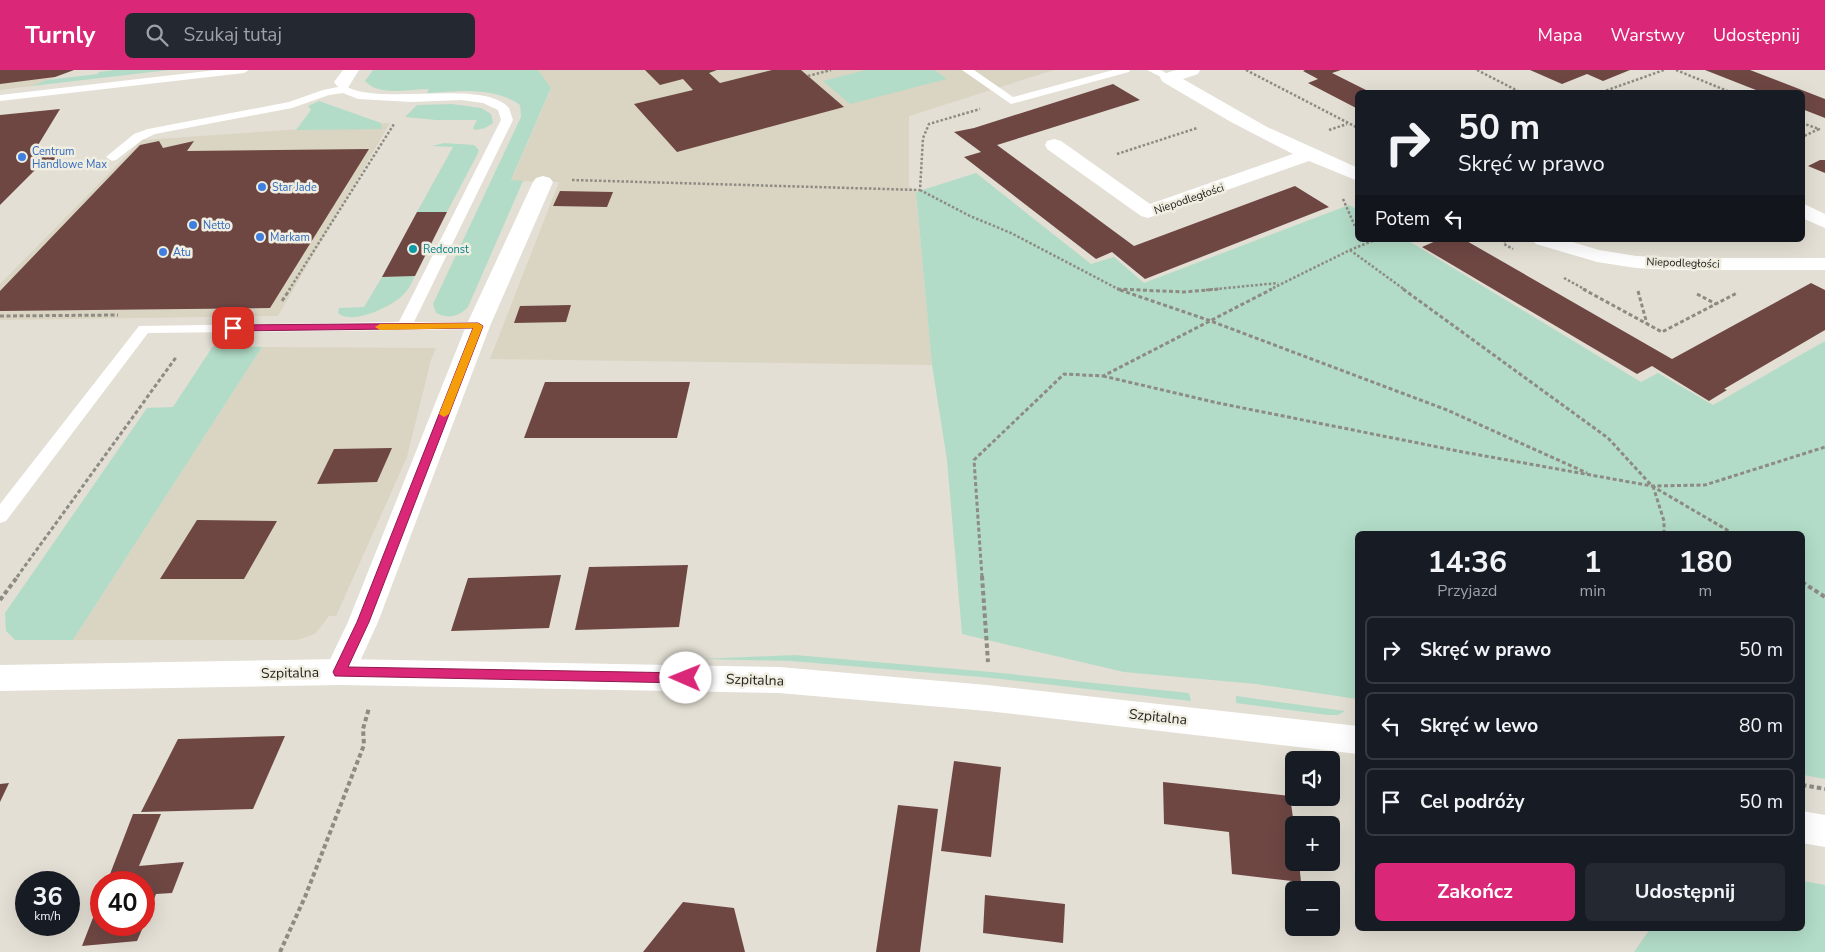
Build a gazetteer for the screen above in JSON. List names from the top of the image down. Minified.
{"streets":{"street":["Niepodległości","Szpitalna"]},"places":["Centrum Handlowe Max","Star Jade","Netto","Markam","Redconst","Atu"],"page":{"header":"Turnly","search":"Szukaj tutaj","nav":["Mapa","Warstwy","Udostępnij"],"turn":["50 m","Skręć w prawo"],"then":"Potem","eta":["14:36","Przyjazd","1","min","180","m"],"list":[{"name":"Skręć w prawo","value":"50 m"},{"name":"Skręć w lewo","value":"80 m"},{"name":"Cel podróży","value":"50 m"}],"map_buttons":["+","−"],"buttons":["Zakończ","Udostępnij"],"speed":"36 km/h","limit":"40"}}
